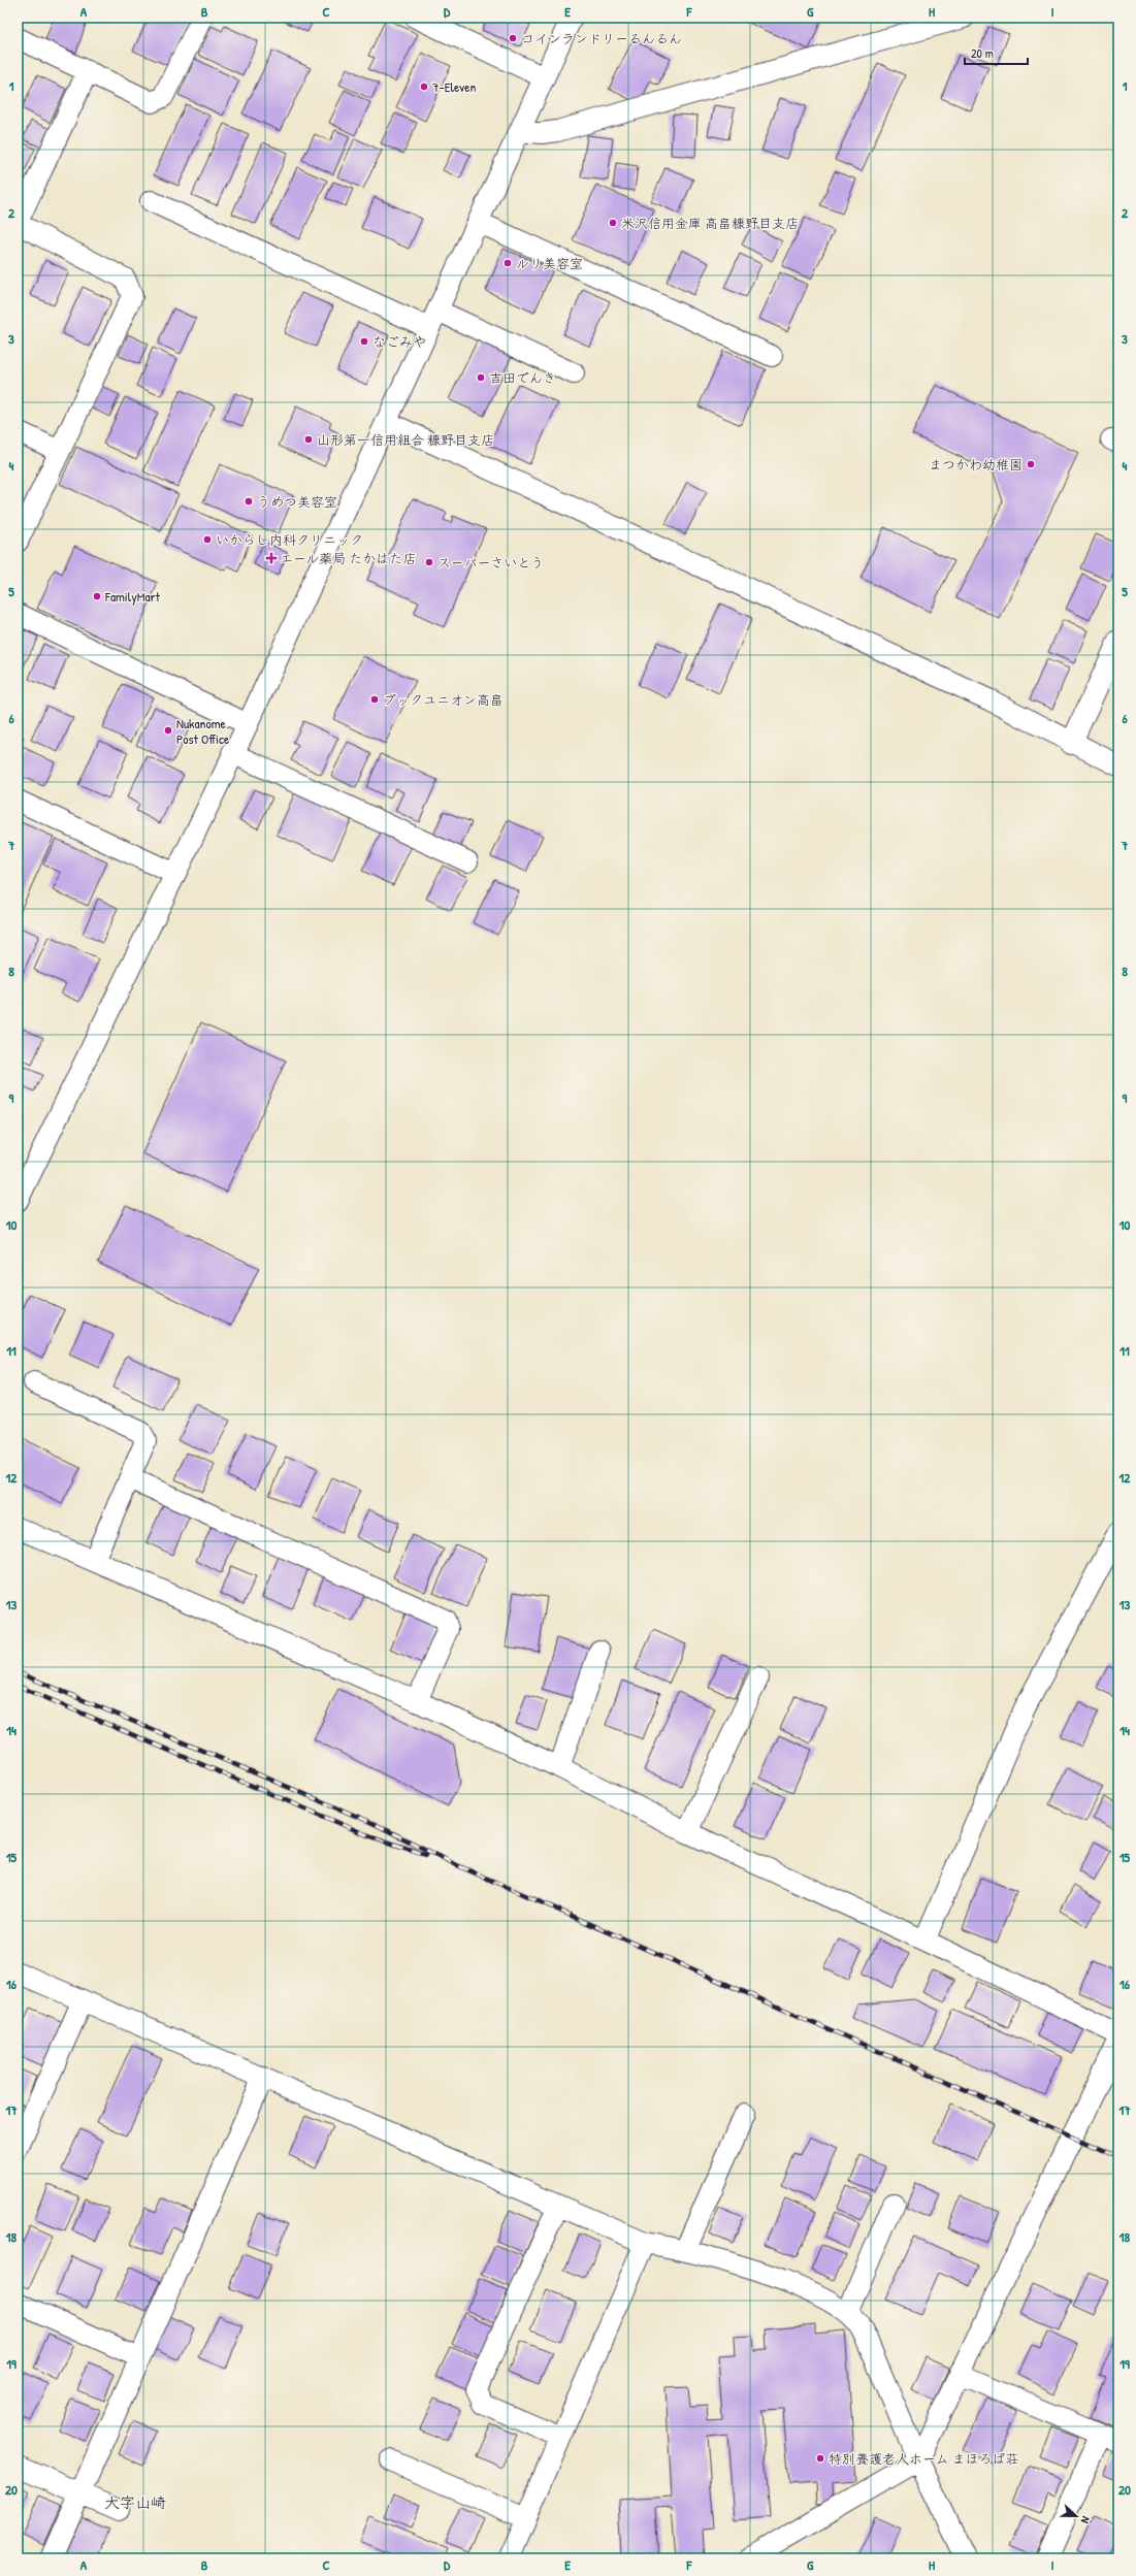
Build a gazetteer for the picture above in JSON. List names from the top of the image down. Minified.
{"districts":["大字山崎"],"places":{"other":["コインランドリーるんるん","7-Eleven","米沢信用金庫 高畠糠野目支店","ルリ美容室","なごみや","吉田でんき","山形第一信用組合 糠野目支店","まつかわ幼稚園","うめつ美容室","いからし内科クリニック","スーパーさいとう","FamilyMart","ブックユニオン高畠","Nukanome Post Office","特別養護老人ホーム まほろば荘"],"health":["エール薬局 たかはた店"]},"scale_bar":"20 m","north":"right","grid":{"columns":["A","B","C","D","E","F","G","H","I"],"rows":["1","2","3","4","5","6","7","8","9","10","11","12","13","14","15","16","17","18","19","20"]}}
